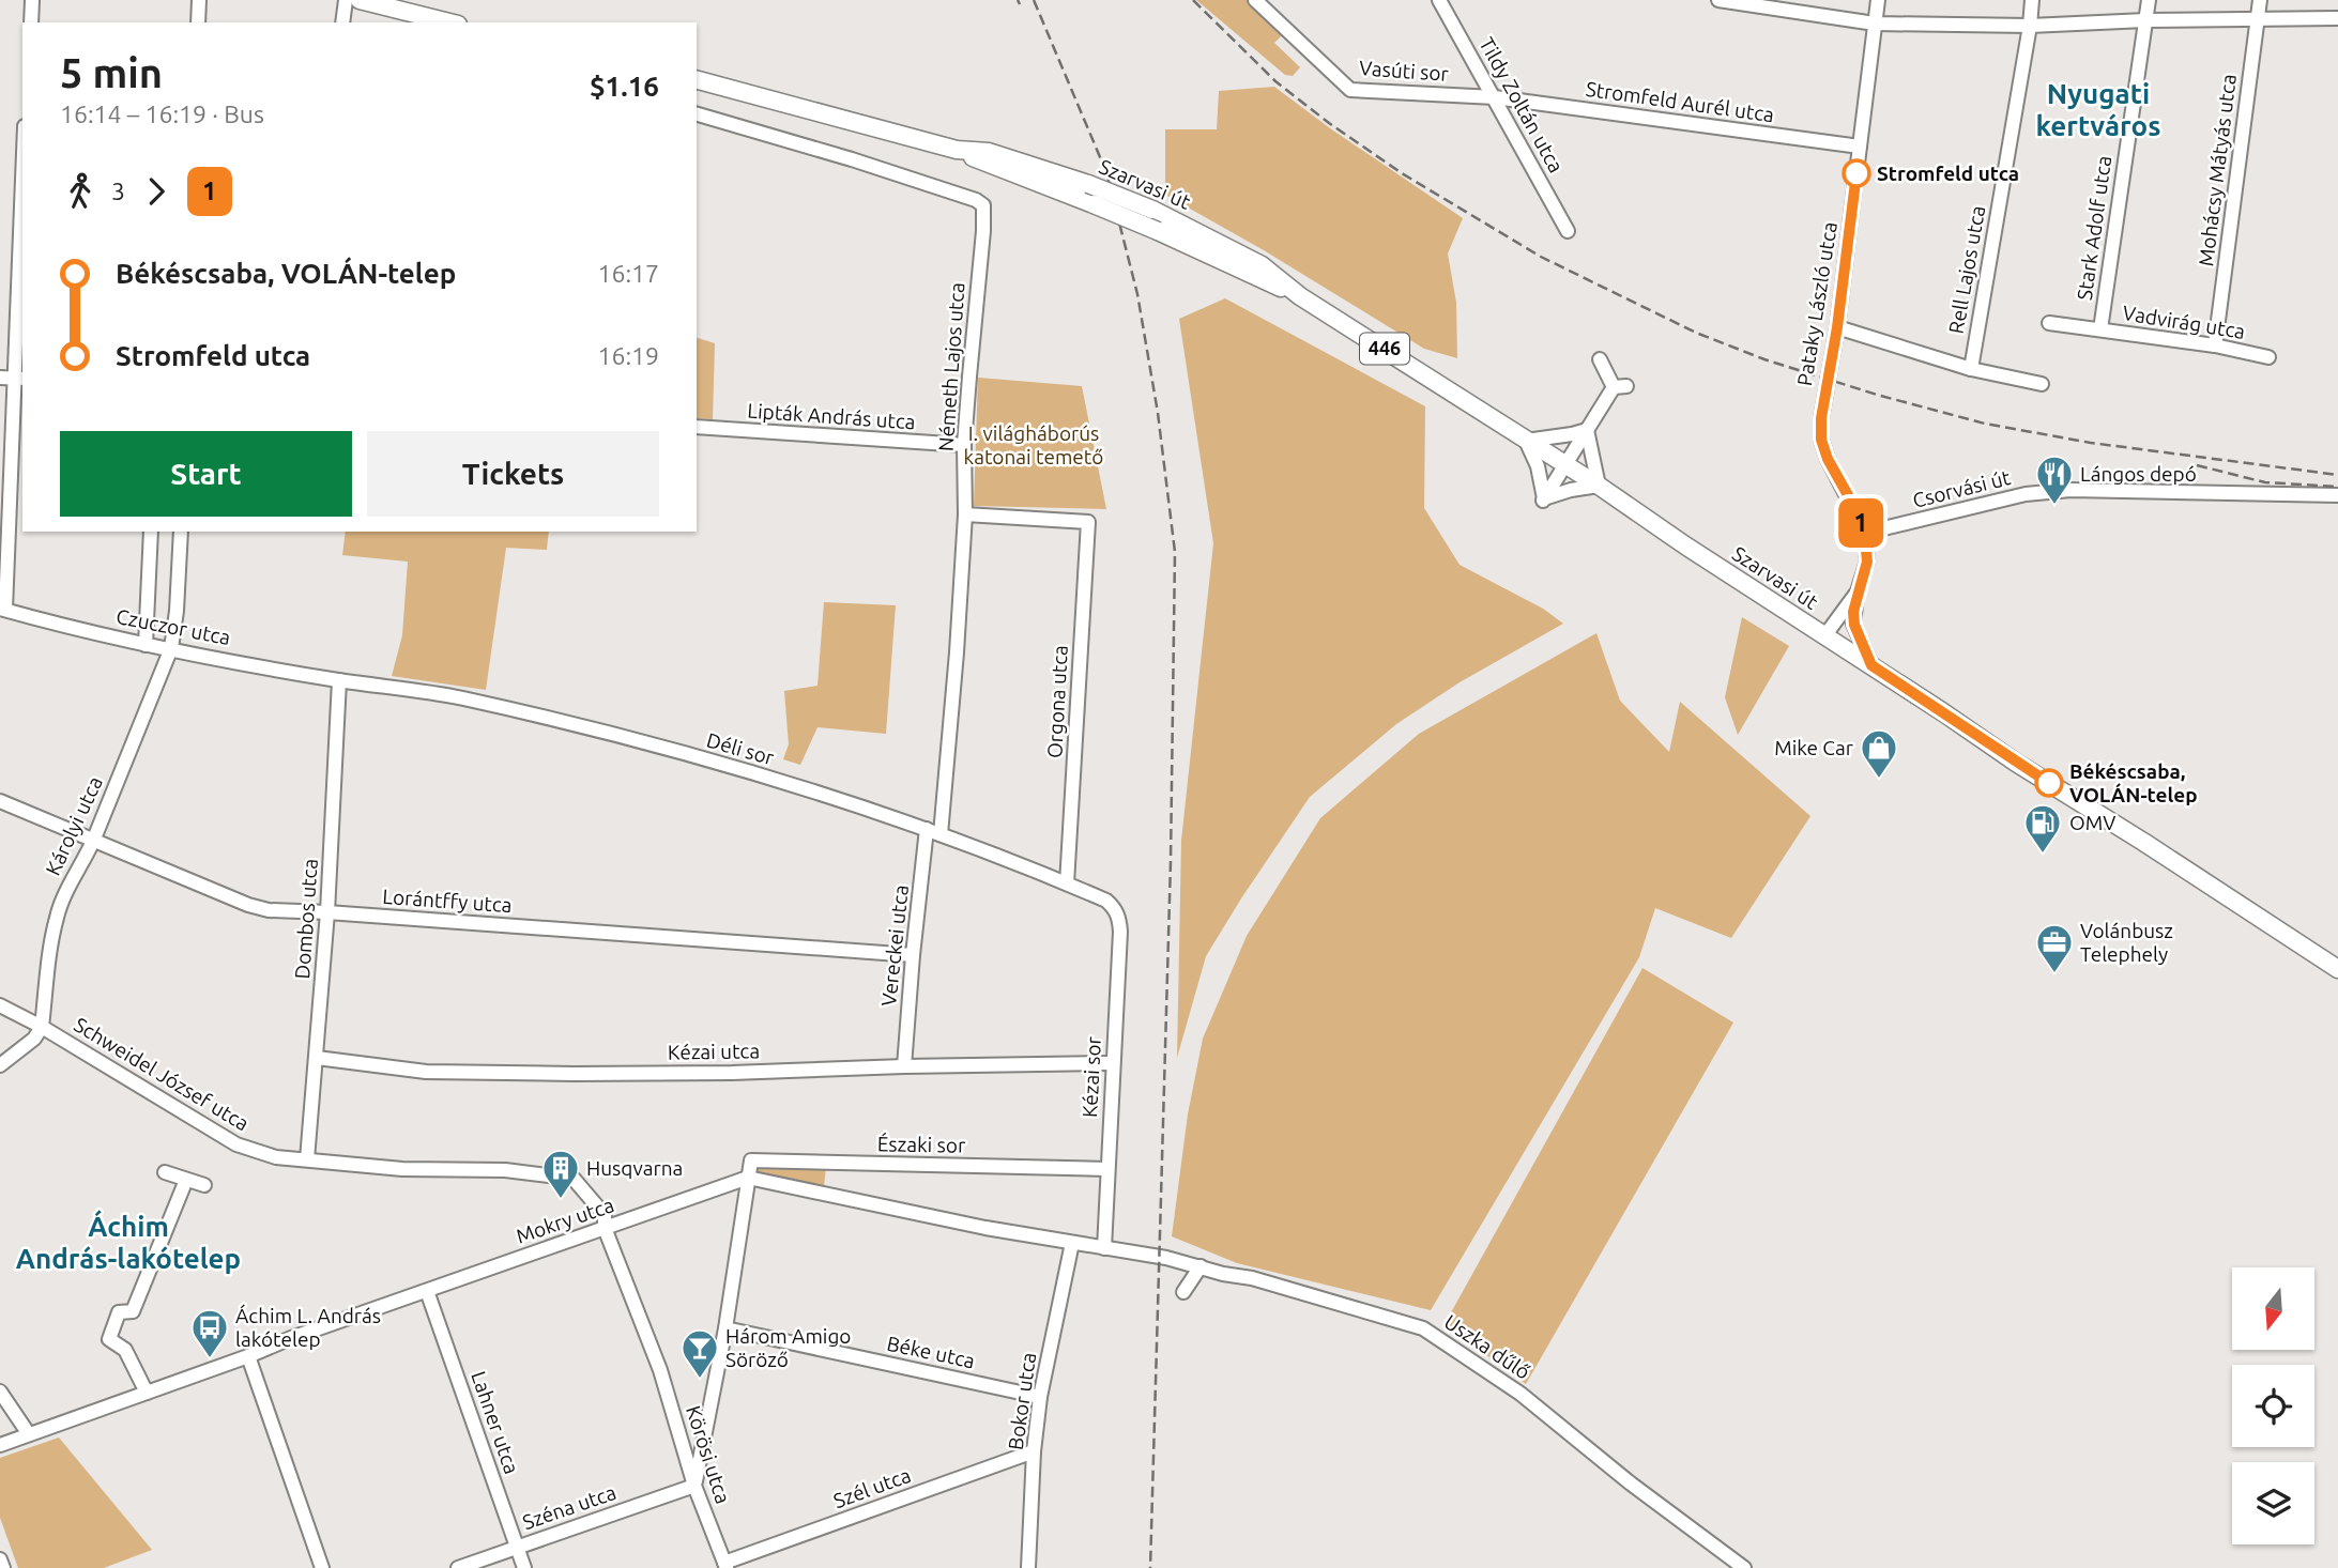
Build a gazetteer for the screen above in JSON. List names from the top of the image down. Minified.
{"streets":{"main road":["Szarvasi út","446"],"street":["Vasúti sor","Stromfeld Aurél utca","Tildy Zoltán utca","Mohácsy Mátyás utca","Stark Adolf utca","Rell Lajos utca","Pataky László utca","Vadvirág utca","Németh Lajos utca","Lipták András utca","Csorvási út","Czuczor utca","Orgona utca","Déli sor","Károlyi utca","Lorántffy utca","Dombos utca","Vereckei utca","Kézai utca","Schweidel József utca","Kézai sor","Északi sor","Mokry utca","Uszka dűlő","Béke utca","Bokor utca","Lahner utca","Körösi utca","Szél utca","Széna utca"]},"crossings":[["Vasúti sor","Stromfeld Aurél utca"],["Vasúti sor","Tildy Zoltán utca"],["Stromfeld Aurél utca","Tildy Zoltán utca"],["Stromfeld Aurél utca","Pataky László utca"],["Mohácsy Mátyás utca","Vadvirág utca"],["Szarvasi út","Pataky László utca"],["Stark Adolf utca","Vadvirág utca"],["Pataky László utca","Csorvási út"],["Németh Lajos utca","Lipták András utca"],["Németh Lajos utca","Orgona utca"],["Németh Lajos utca","Déli sor"],["Németh Lajos utca","Vereckei utca"],["Czuczor utca","Déli sor"],["Czuczor utca","Károlyi utca"],["Czuczor utca","Dombos utca"],["Orgona utca","Déli sor"],["Déli sor","Dombos utca"],["Déli sor","Vereckei utca"],["Déli sor","Kézai sor"],["Károlyi utca","Lorántffy utca"],["Károlyi utca","Schweidel József utca"],["Lorántffy utca","Dombos utca"],["Lorántffy utca","Vereckei utca"],["Dombos utca","Kézai utca"],["Dombos utca","Schweidel József utca"],["Vereckei utca","Kézai utca"],["Kézai utca","Kézai sor"],["Kézai sor","Északi sor"],["Kézai sor","Uszka dűlő"],["Északi sor","Mokry utca"],["Mokry utca","Lahner utca"],["Mokry utca","Körösi utca"],["Béke utca","Bokor utca"],["Bokor utca","Szél utca"],["Lahner utca","Széna utca"],["Körösi utca","Szél utca"],["Körösi utca","Széna utca"]],"districts":["Nyugati kertváros","Áchim András-lakótelep"],"parks":["I. világháborús katonai temető"],"places":{"other":["Stromfeld utca","Békéscsaba, VOLÁN-telep"],"restaurant":["Lángos depó"],"shop":["Mike Car"],"fuel station":["OMV"],"office":["Volánbusz Telephely"],"building":["Husqvarna"],"bus stop":["Áchim L. András lakótelep"],"bar":["Három Amigo Söröző"]},"lines":["bus line 1"],"north":"bottom","page":{"on_map":"1","heading":["5 min","16:14 – 16:19 · Bus","$1.16"],"legs":["3","1"],"list":[{"name":"Békéscsaba, VOLÁN-telep","value":"16:17"},{"name":"Stromfeld utca","value":"16:19"}],"buttons":["Start","Tickets"]}}
